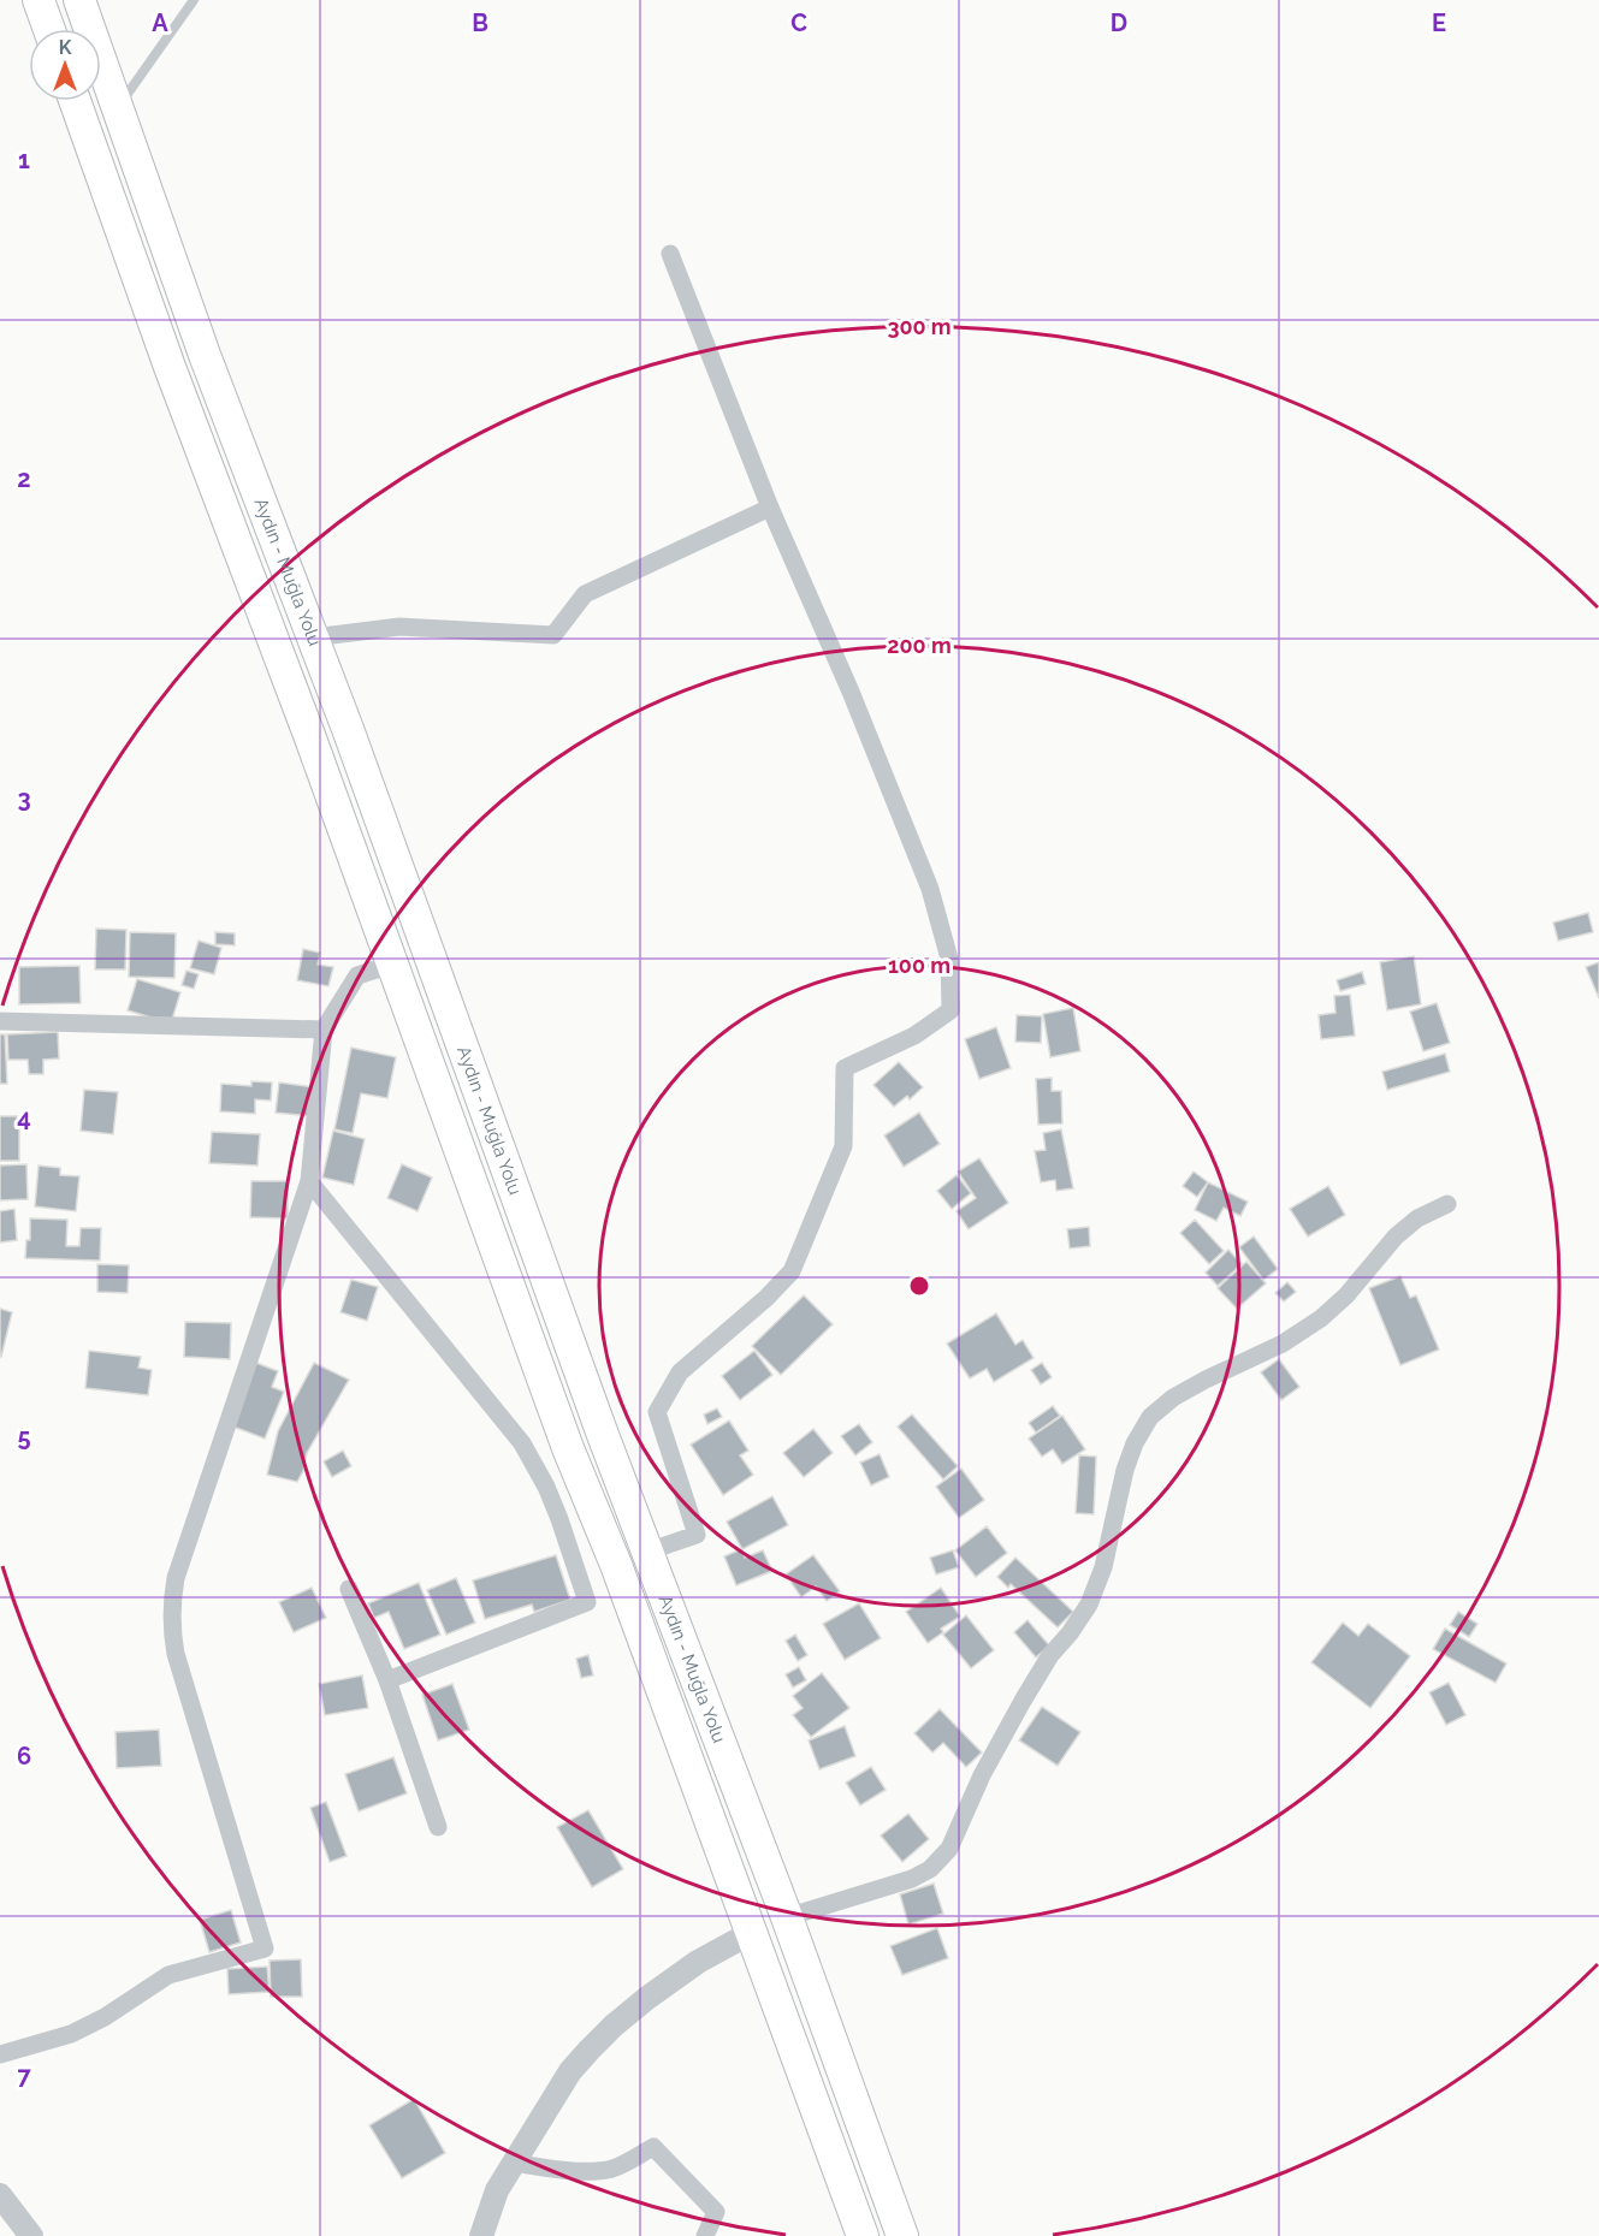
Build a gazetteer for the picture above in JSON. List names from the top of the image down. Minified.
{"streets":{"highway":["Aydın - Muğla Yolu"]},"north":"top","grid":{"columns":["A","B","C","D","E"],"rows":["1","2","3","4","5","6","7"]},"rings":["300 m","200 m","100 m"]}
